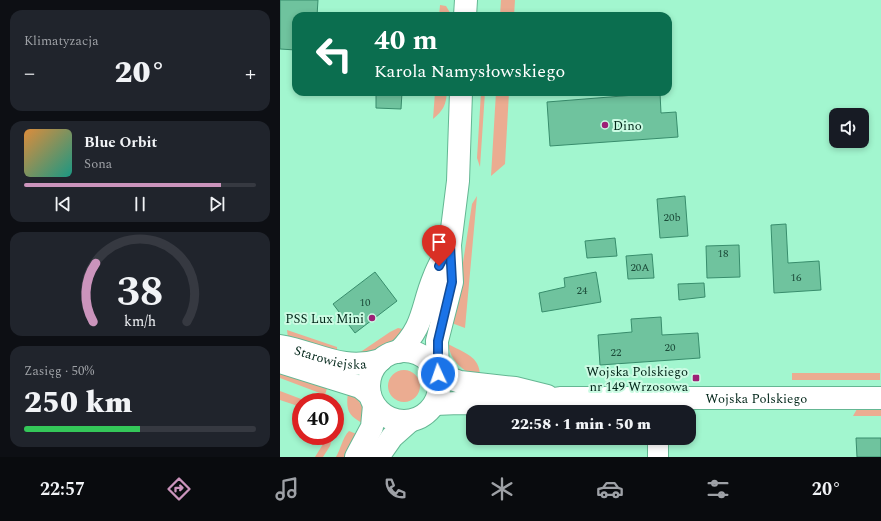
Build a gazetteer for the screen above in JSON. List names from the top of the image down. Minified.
{"streets":{"street":["Starowiejska","Wojska Polskiego"]},"crossings":[["Starowiejska","Wojska Polskiego"]],"places":{"other":["Dino","PSS Lux Mini"],"transit":["Wojska Polskiego nr 149 Wrzosowa"]},"house_numbers":["20b","18","20A","16","24","10","20","22"],"page":{"tile":["Klimatyzacja",["Zasięg · 50%","250 km"]],"turn":["40 m","Karola Namysłowskiego"],"heat":["−","20°","+"],"song":["Blue Orbit","Sona"],"limit":"40","trip":"22:58 · 1 min · 50 m","tabs":["22:57","20°"],"gauge":["38","km/h"]}}
